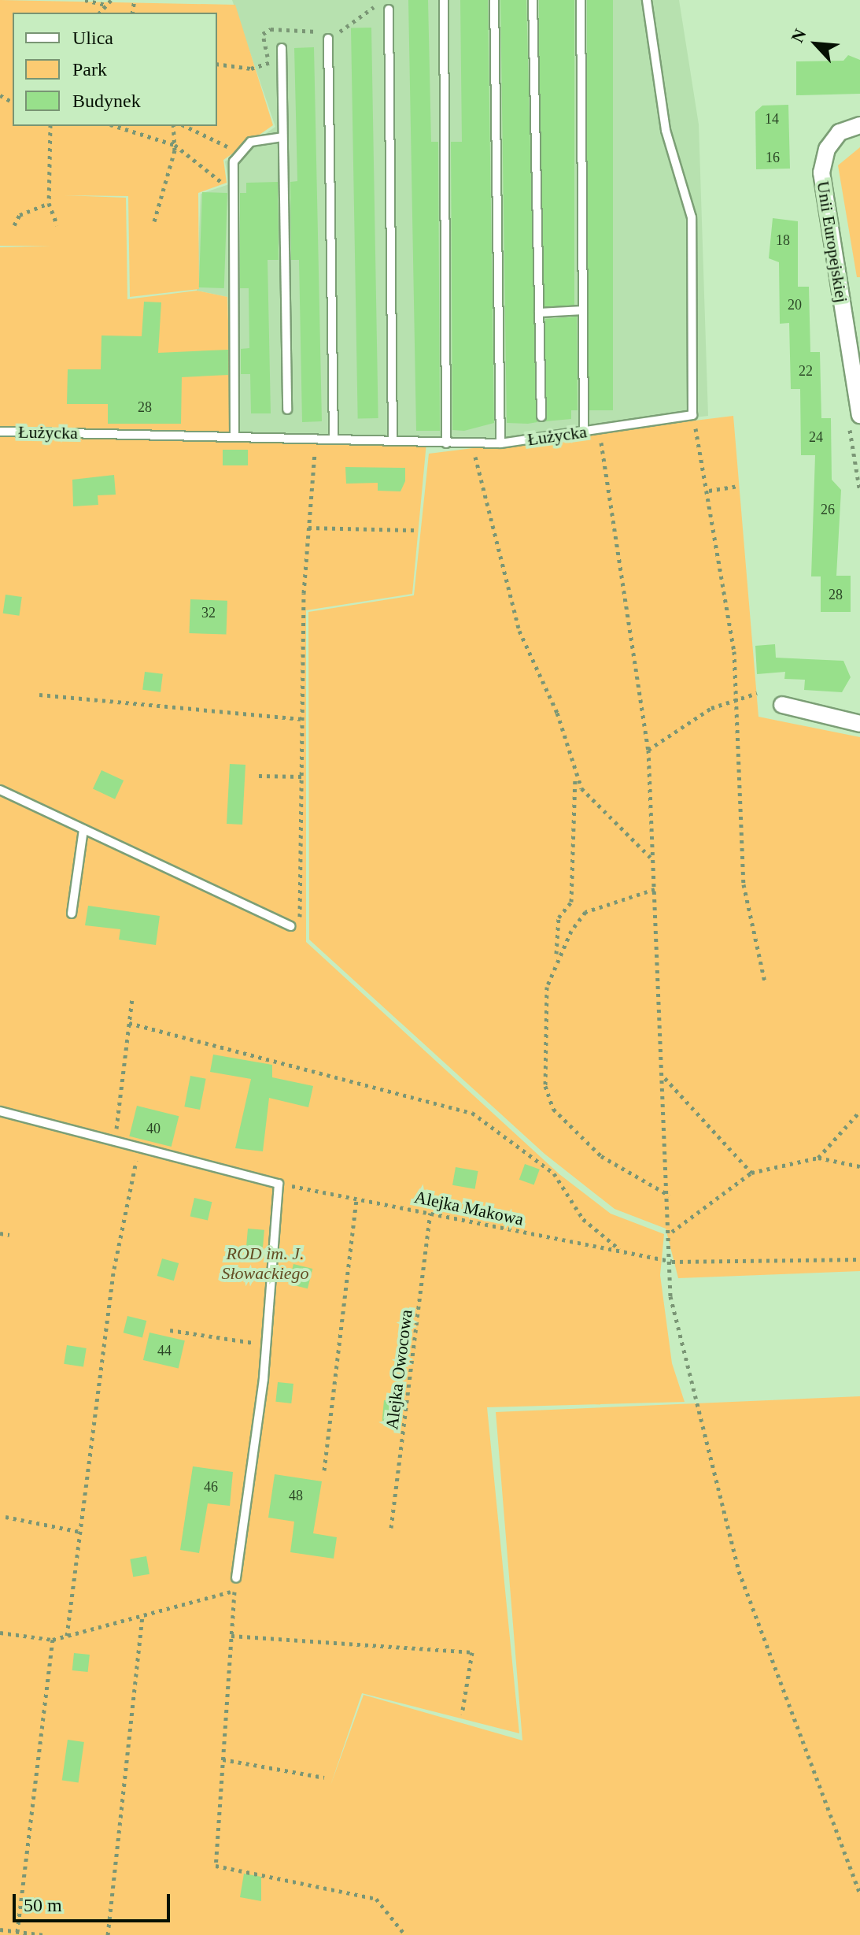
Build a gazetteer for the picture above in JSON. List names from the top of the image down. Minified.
{"streets":{"street":["Unii Europejskiej"],"lane":["Łużycka"],"path":["Alejka Makowa","Alejka Owocowa"]},"crossings":[["Alejka Makowa","Alejka Owocowa"]],"parks":["ROD im. J. Słowackiego"],"house_numbers":["14","16","18","20","22","28","24","26","28","32","40","44","46","48"],"legend":["Ulica","Park","Budynek"],"scale_bar":"50 m","north":"top left"}
